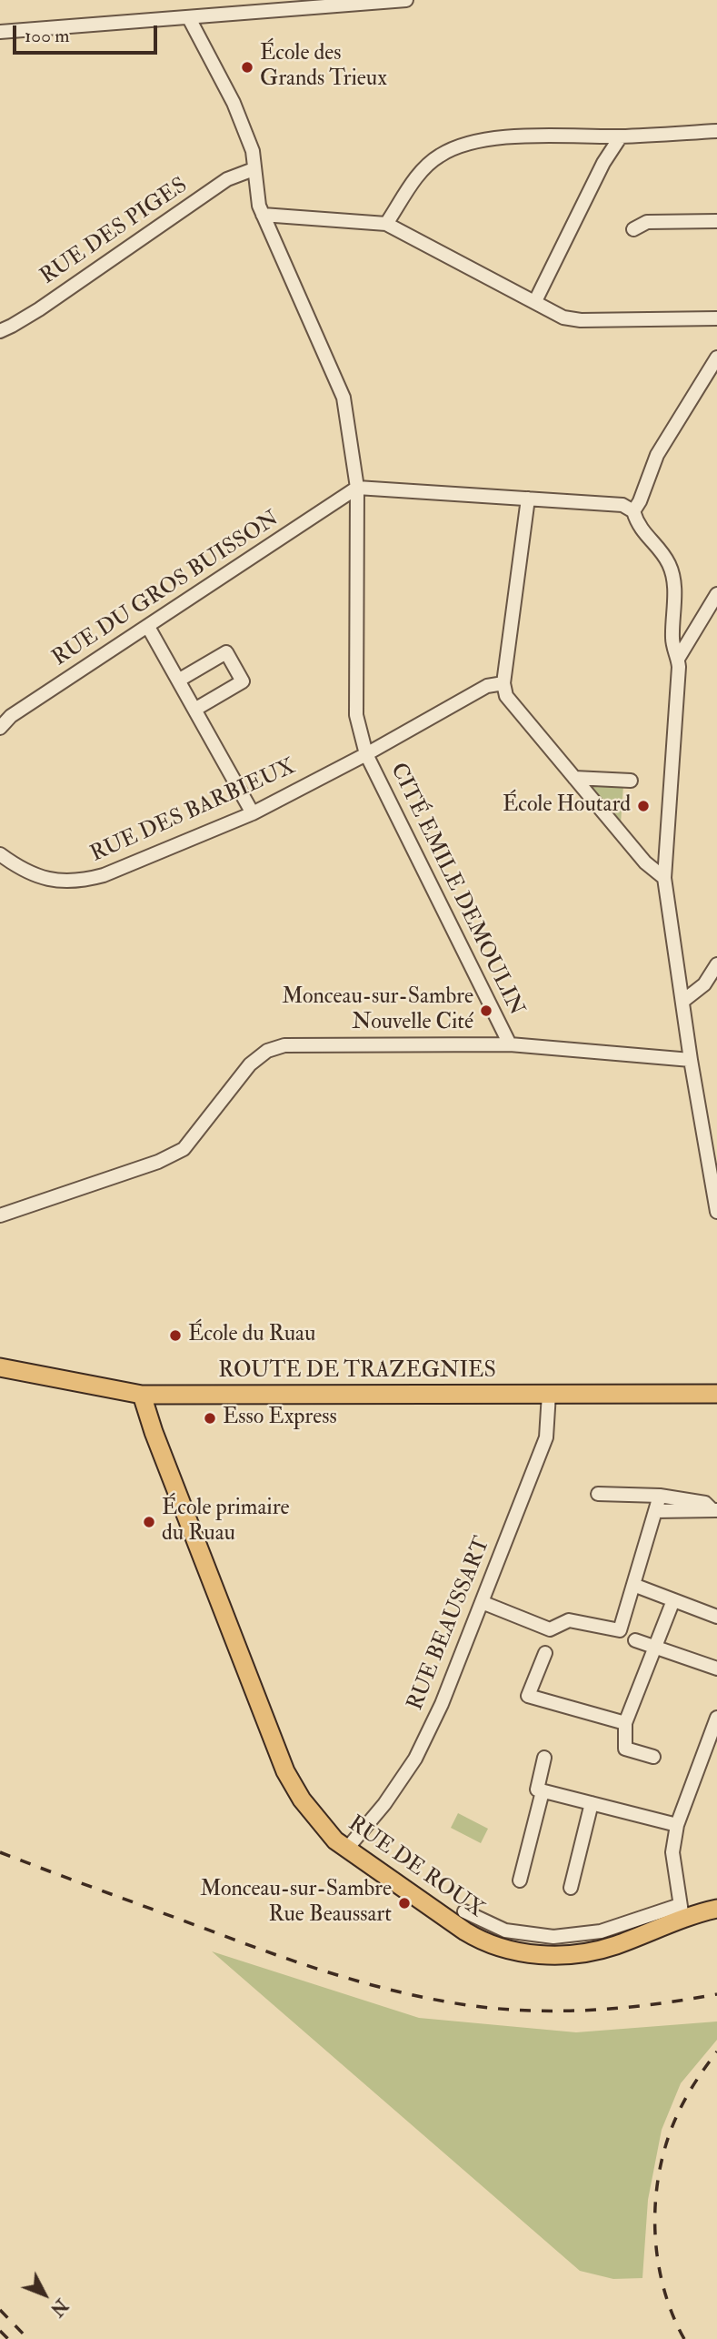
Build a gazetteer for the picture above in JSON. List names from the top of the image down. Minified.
{"streets":{"main road":["ROUTE DE TRAZEGNIES","RUE DE ROUX"],"street":["RUE DES PIGES","RUE DU GROS BUISSON","RUE DES BARBIEUX","CITÉ EMILE DEMOULIN","RUE BEAUSSART"]},"crossings":[["RUE DES PIGES","CITÉ EMILE DEMOULIN"],["RUE DU GROS BUISSON","CITÉ EMILE DEMOULIN"],["RUE DES BARBIEUX","CITÉ EMILE DEMOULIN"],["ROUTE DE TRAZEGNIES","RUE BEAUSSART"],["ROUTE DE TRAZEGNIES","RUE DE ROUX"],["RUE BEAUSSART","RUE DE ROUX"]],"places":["École des Grands Trieux","École Houtard","Monceau-sur-Sambre Nouvelle Cité","École du Ruau","Esso Express","École primaire du Ruau","Monceau-sur-Sambre Rue Beaussart"],"scale_bar":"100 m","north":"bottom right"}
